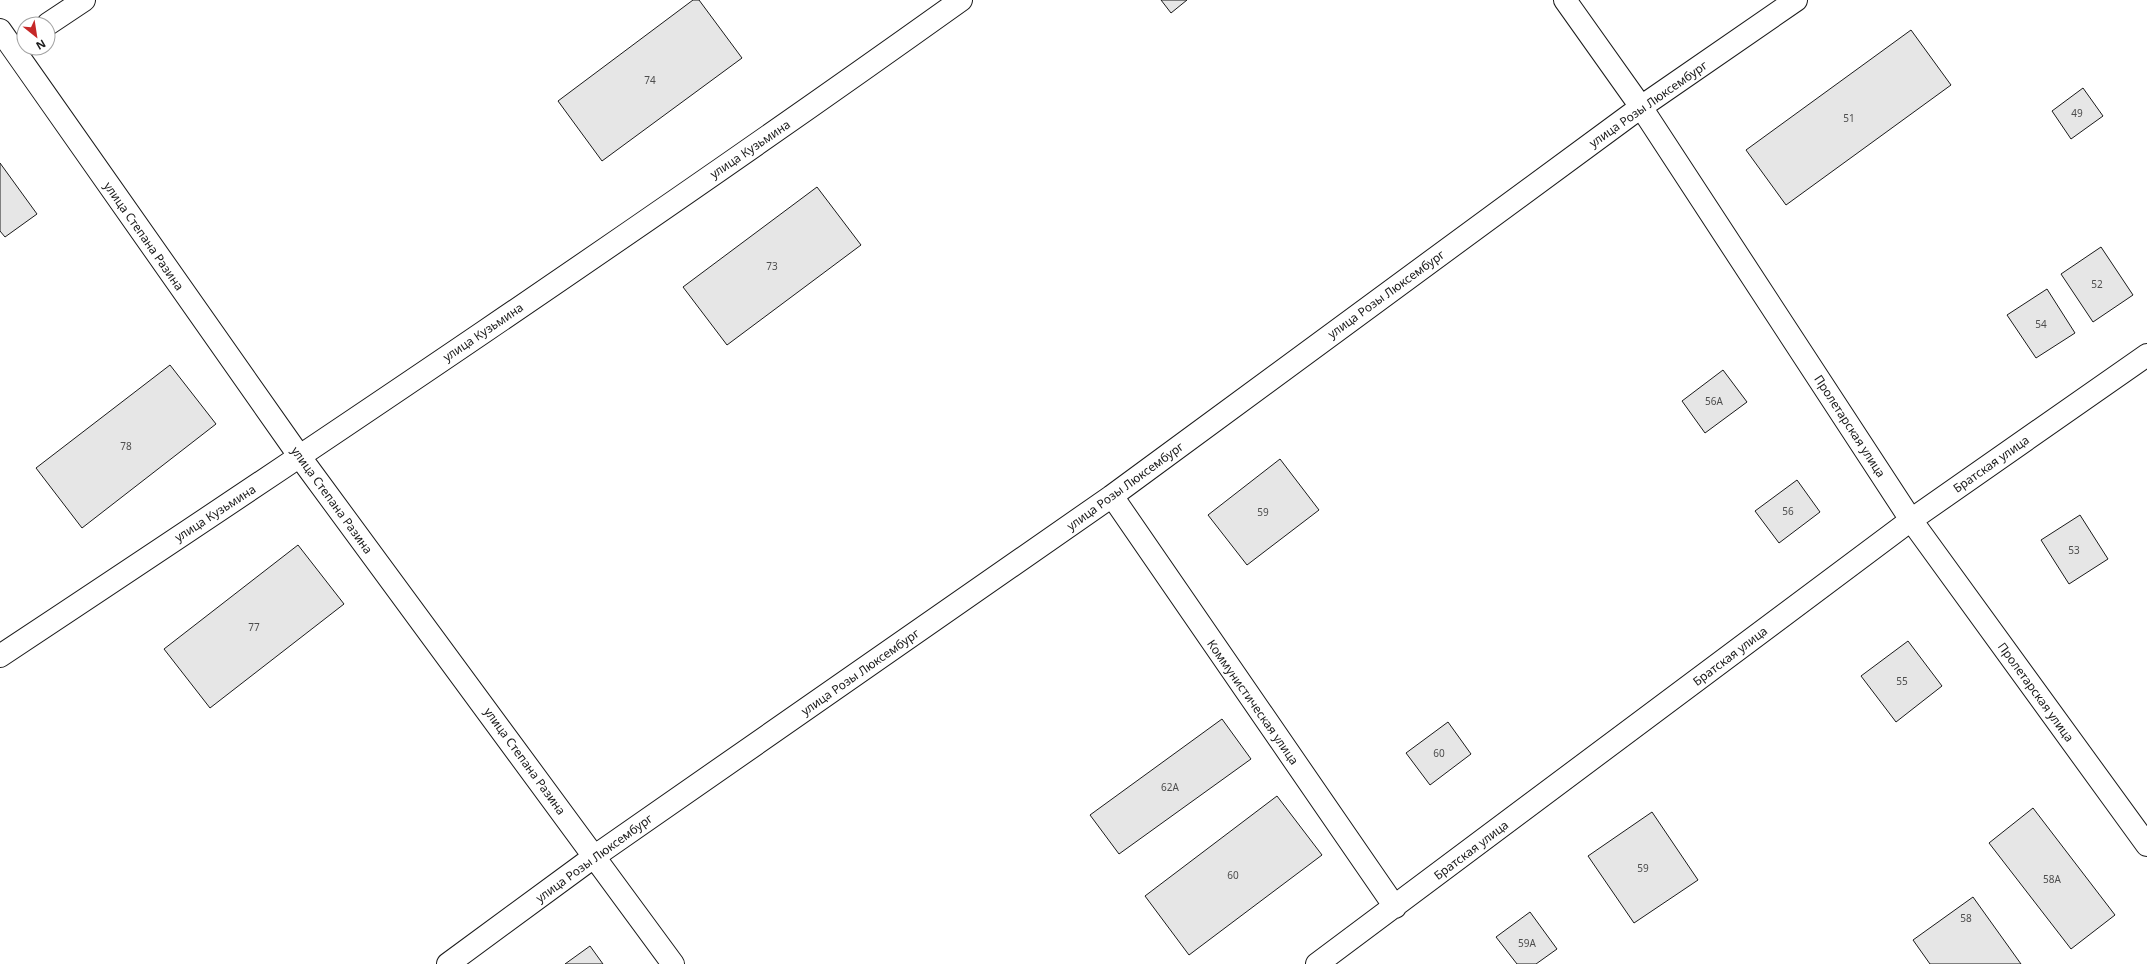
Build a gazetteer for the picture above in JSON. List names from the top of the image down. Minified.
{"streets":{"street":["улица Розы Люксембург","улица Кузьмина","улица Степана Разина","Пролетарская улица","Братская улица","Коммунистическая улица"]},"crossings":[["улица Розы Люксембург","улица Степана Разина"],["улица Розы Люксембург","Пролетарская улица"],["улица Розы Люксембург","Коммунистическая улица"],["улица Кузьмина","улица Степана Разина"],["Пролетарская улица","Братская улица"],["Братская улица","Коммунистическая улица"]],"house_numbers":["74","49","51","73","52","54","56А","78","56","59","53","77","55","60","62А","59","60","58А","58","59А"],"north":"bottom right"}
